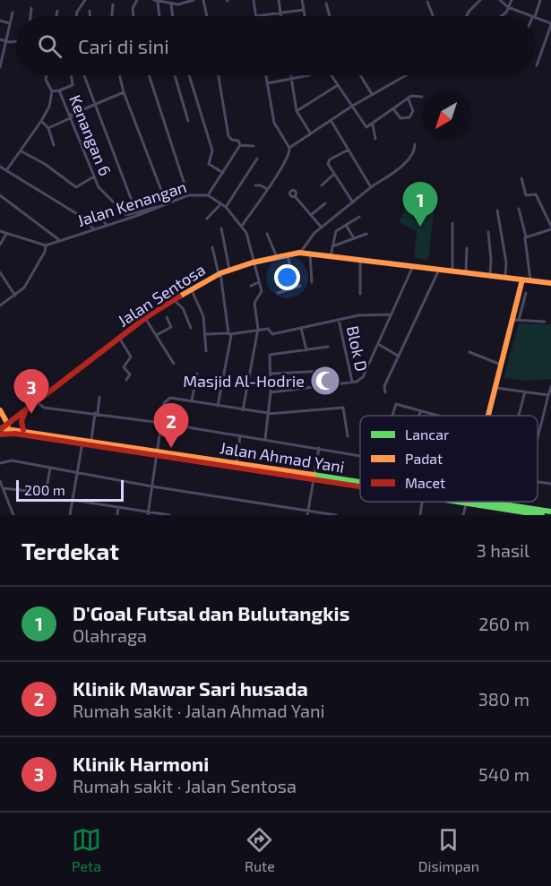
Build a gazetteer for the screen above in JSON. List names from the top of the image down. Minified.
{"streets":{"main road":["Jalan Sentosa","Jalan Ahmad Yani"],"street":["Kenangan 6","Jalan Kenangan","Blok D"]},"crossings":[["Jalan Kenangan","Jalan Sentosa"],["Jalan Sentosa","Jalan Ahmad Yani"]],"places":{"mosque":["Masjid Al-Hodrie"]},"legend":["Lancar","Padat","Macet"],"scale_bar":"200 m","north":"bottom left","page":{"search":"Cari di sini","pins":["1","3","2"],"scale":"200 m","heading":["Terdekat","3 hasil"],"list":[{"mark":"1","name":"D'Goal Futsal dan Bulutangkis","note":"Olahraga","value":"260 m"},{"mark":"2","name":"Klinik Mawar Sari husada","note":"Rumah sakit · Jalan Ahmad Yani","value":"380 m"},{"mark":"3","name":"Klinik Harmoni","note":"Rumah sakit · Jalan Sentosa","value":"540 m"}],"nav":["Peta","Rute","Disimpan"]}}
